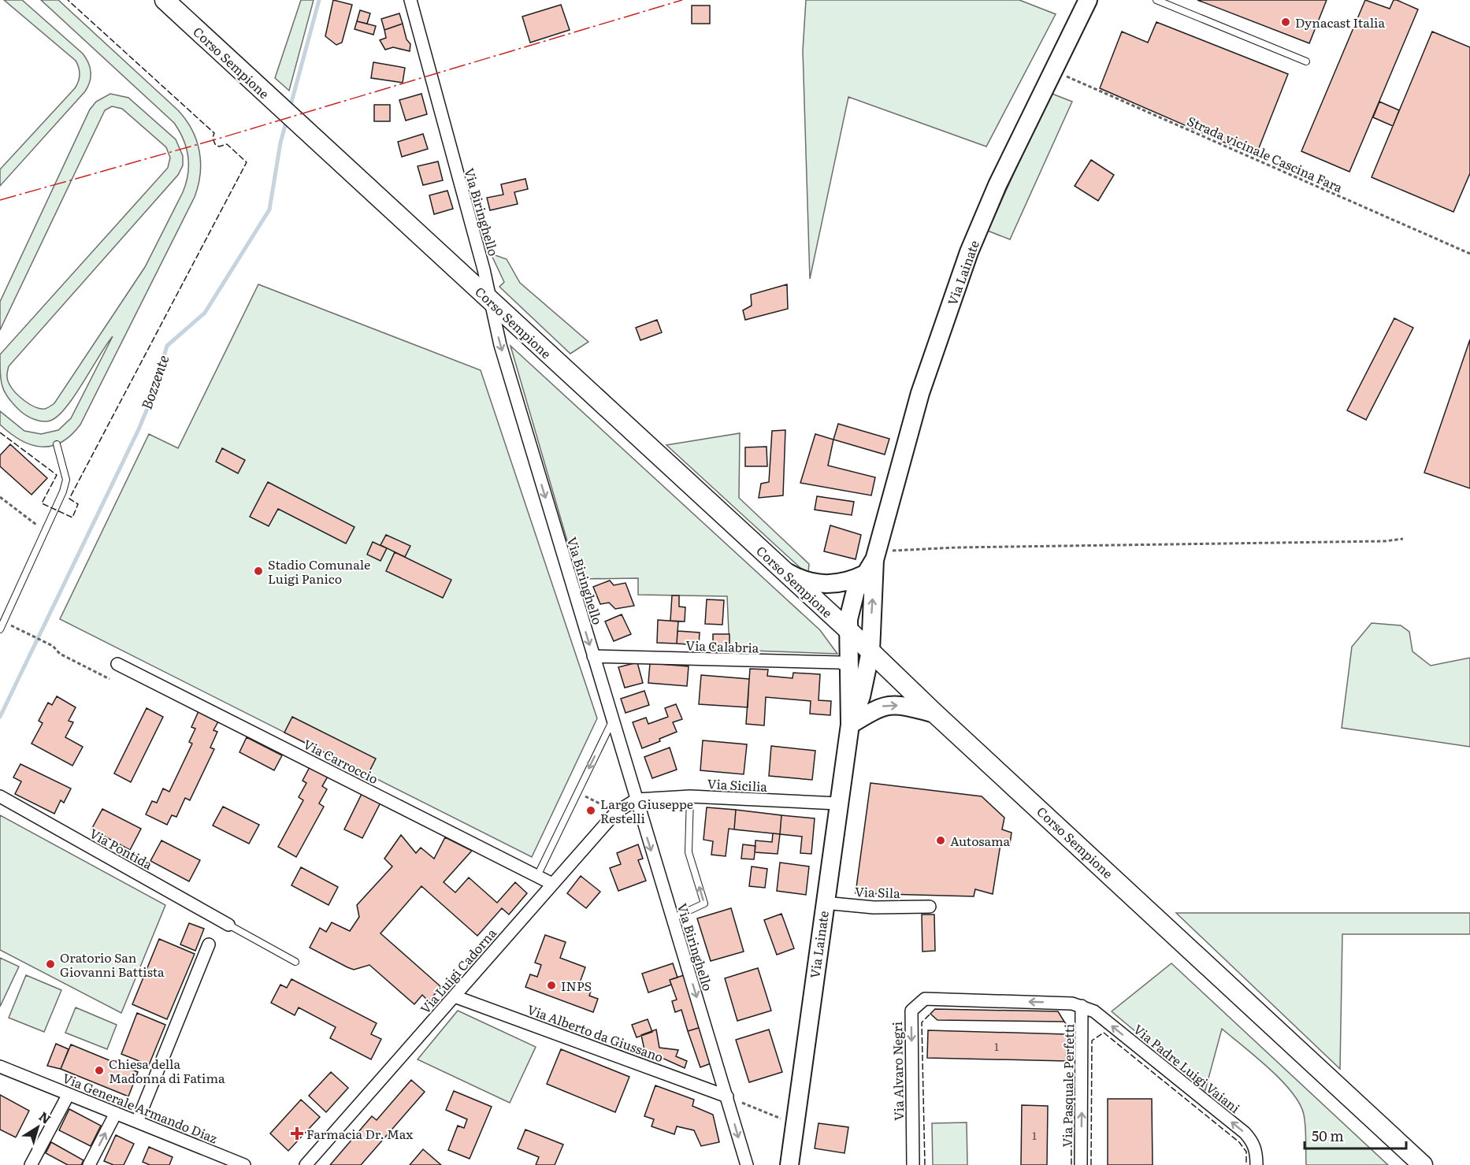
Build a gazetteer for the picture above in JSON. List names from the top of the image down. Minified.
{"streets":{"main road":["Corso Sempione","Via Lainate"],"street":["Via Biringhello","Via Calabria","Via Carroccio","Via Sicilia","Via Pontida","Via Sila","Via Luigi Cadorna","Via Alberto da Giussano","Via Padre Luigi Vaiani","Via Alvaro Negri","Via Pasquale Perfetti","Via Generale Armando Diaz"],"path":["Strada vicinale Cascina Fara"]},"crossings":[["Corso Sempione","Via Biringhello"],["Corso Sempione","Via Lainate"],["Strada vicinale Cascina Fara","Via Lainate"],["Via Biringhello","Via Calabria"],["Via Biringhello","Via Sicilia"],["Via Biringhello","Via Luigi Cadorna"],["Via Biringhello","Via Alberto da Giussano"],["Via Lainate","Via Calabria"],["Via Lainate","Via Sicilia"],["Via Lainate","Via Sila"],["Via Carroccio","Via Luigi Cadorna"],["Via Sicilia","Via Luigi Cadorna"],["Via Luigi Cadorna","Via Alberto da Giussano"],["Via Padre Luigi Vaiani","Via Alvaro Negri"],["Via Padre Luigi Vaiani","Via Pasquale Perfetti"],["Via Alvaro Negri","Via Pasquale Perfetti"]],"one_way":["Via Biringhello","Via Padre Luigi Vaiani","Via Pasquale Perfetti"],"water":["Bozzente"],"places":{"other":["Dynacast Italia","Stadio Comunale Luigi Panico","Largo Giuseppe Restelli","Autosama","Oratorio San Giovanni Battista","INPS","Chiesa della Madonna di Fatima"],"health":["Farmacia Dr. Max"]},"house_numbers":["1","1"],"scale_bar":"50 m","north":"top right"}
